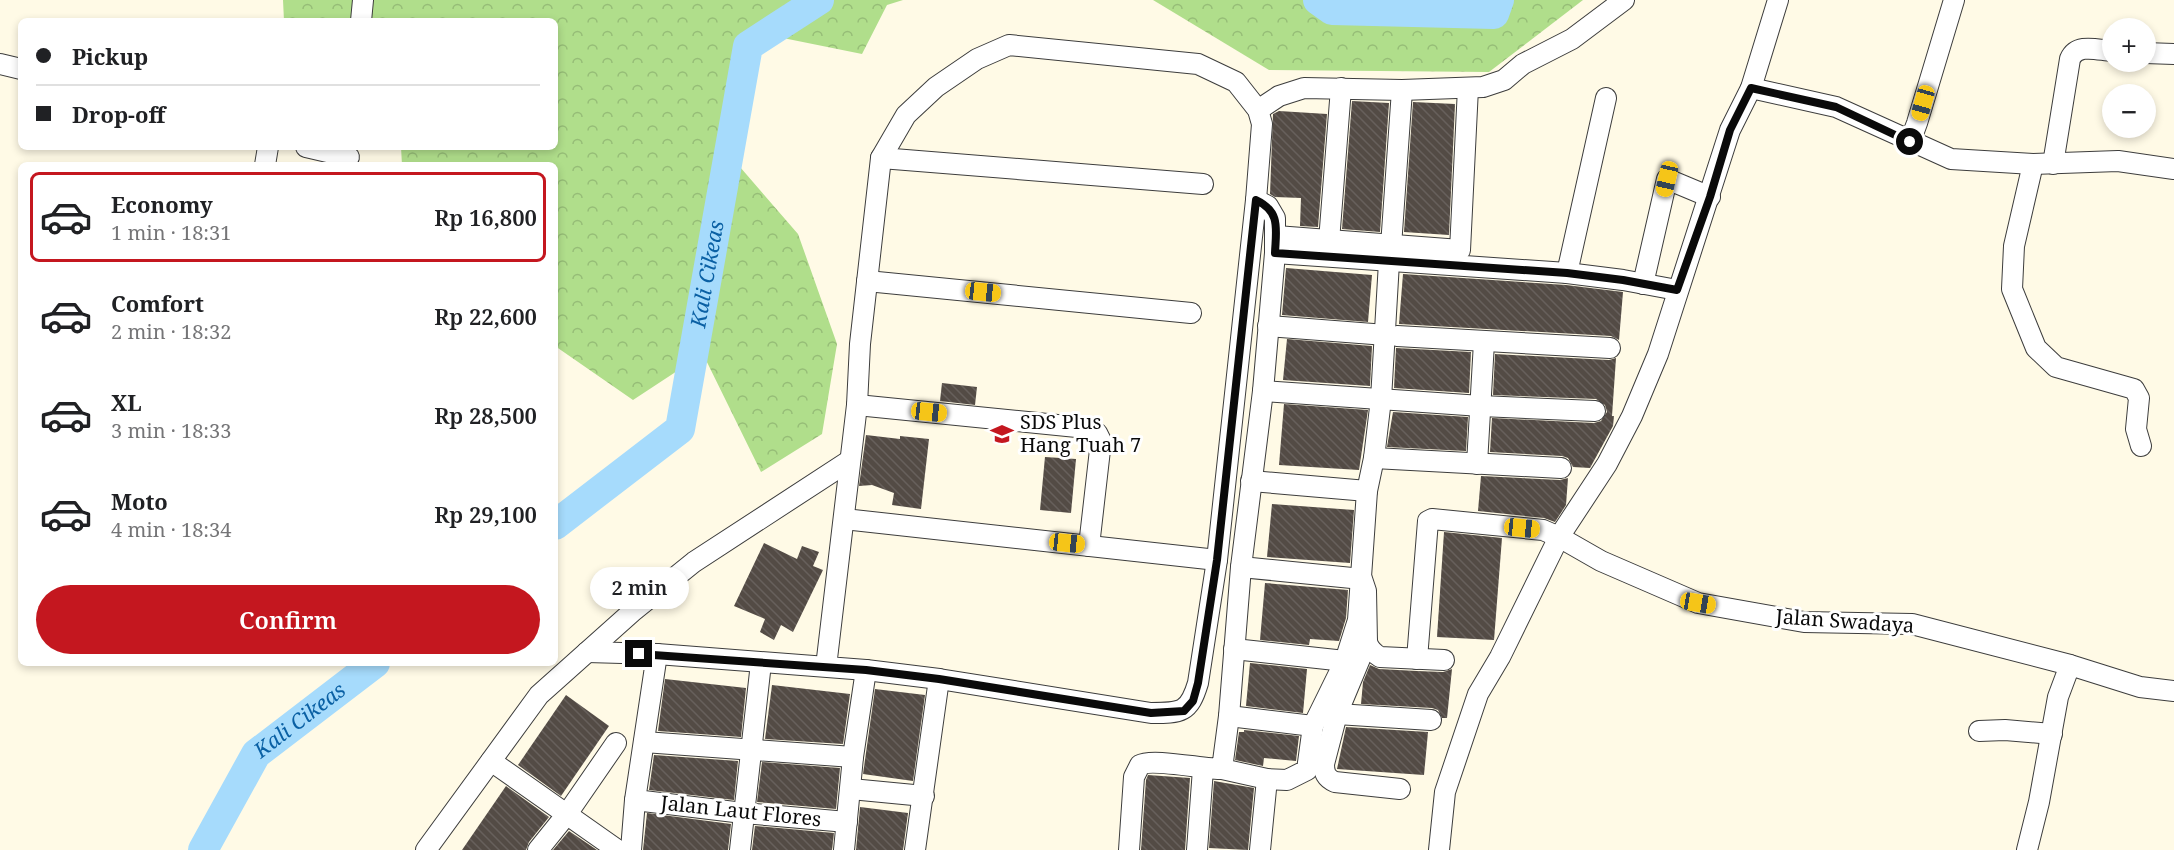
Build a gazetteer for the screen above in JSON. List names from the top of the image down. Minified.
{"streets":{"street":["Jalan Swadaya","Jalan Laut Flores"]},"water":["Kali Cikeas"],"places":{"school or university":["SDS Plus Hang Tuah 7"]},"page":{"map_buttons":["+","−"],"banner":["Pickup","Drop-off"],"list":[{"name":"Economy","note":"1 min · 18:31","value":"Rp 16,800"},{"name":"Comfort","note":"2 min · 18:32","value":"Rp 22,600"},{"name":"XL","note":"3 min · 18:33","value":"Rp 28,500"},{"name":"Moto","note":"4 min · 18:34","value":"Rp 29,100"}],"bubble":"2 min","buttons":"Confirm"}}
